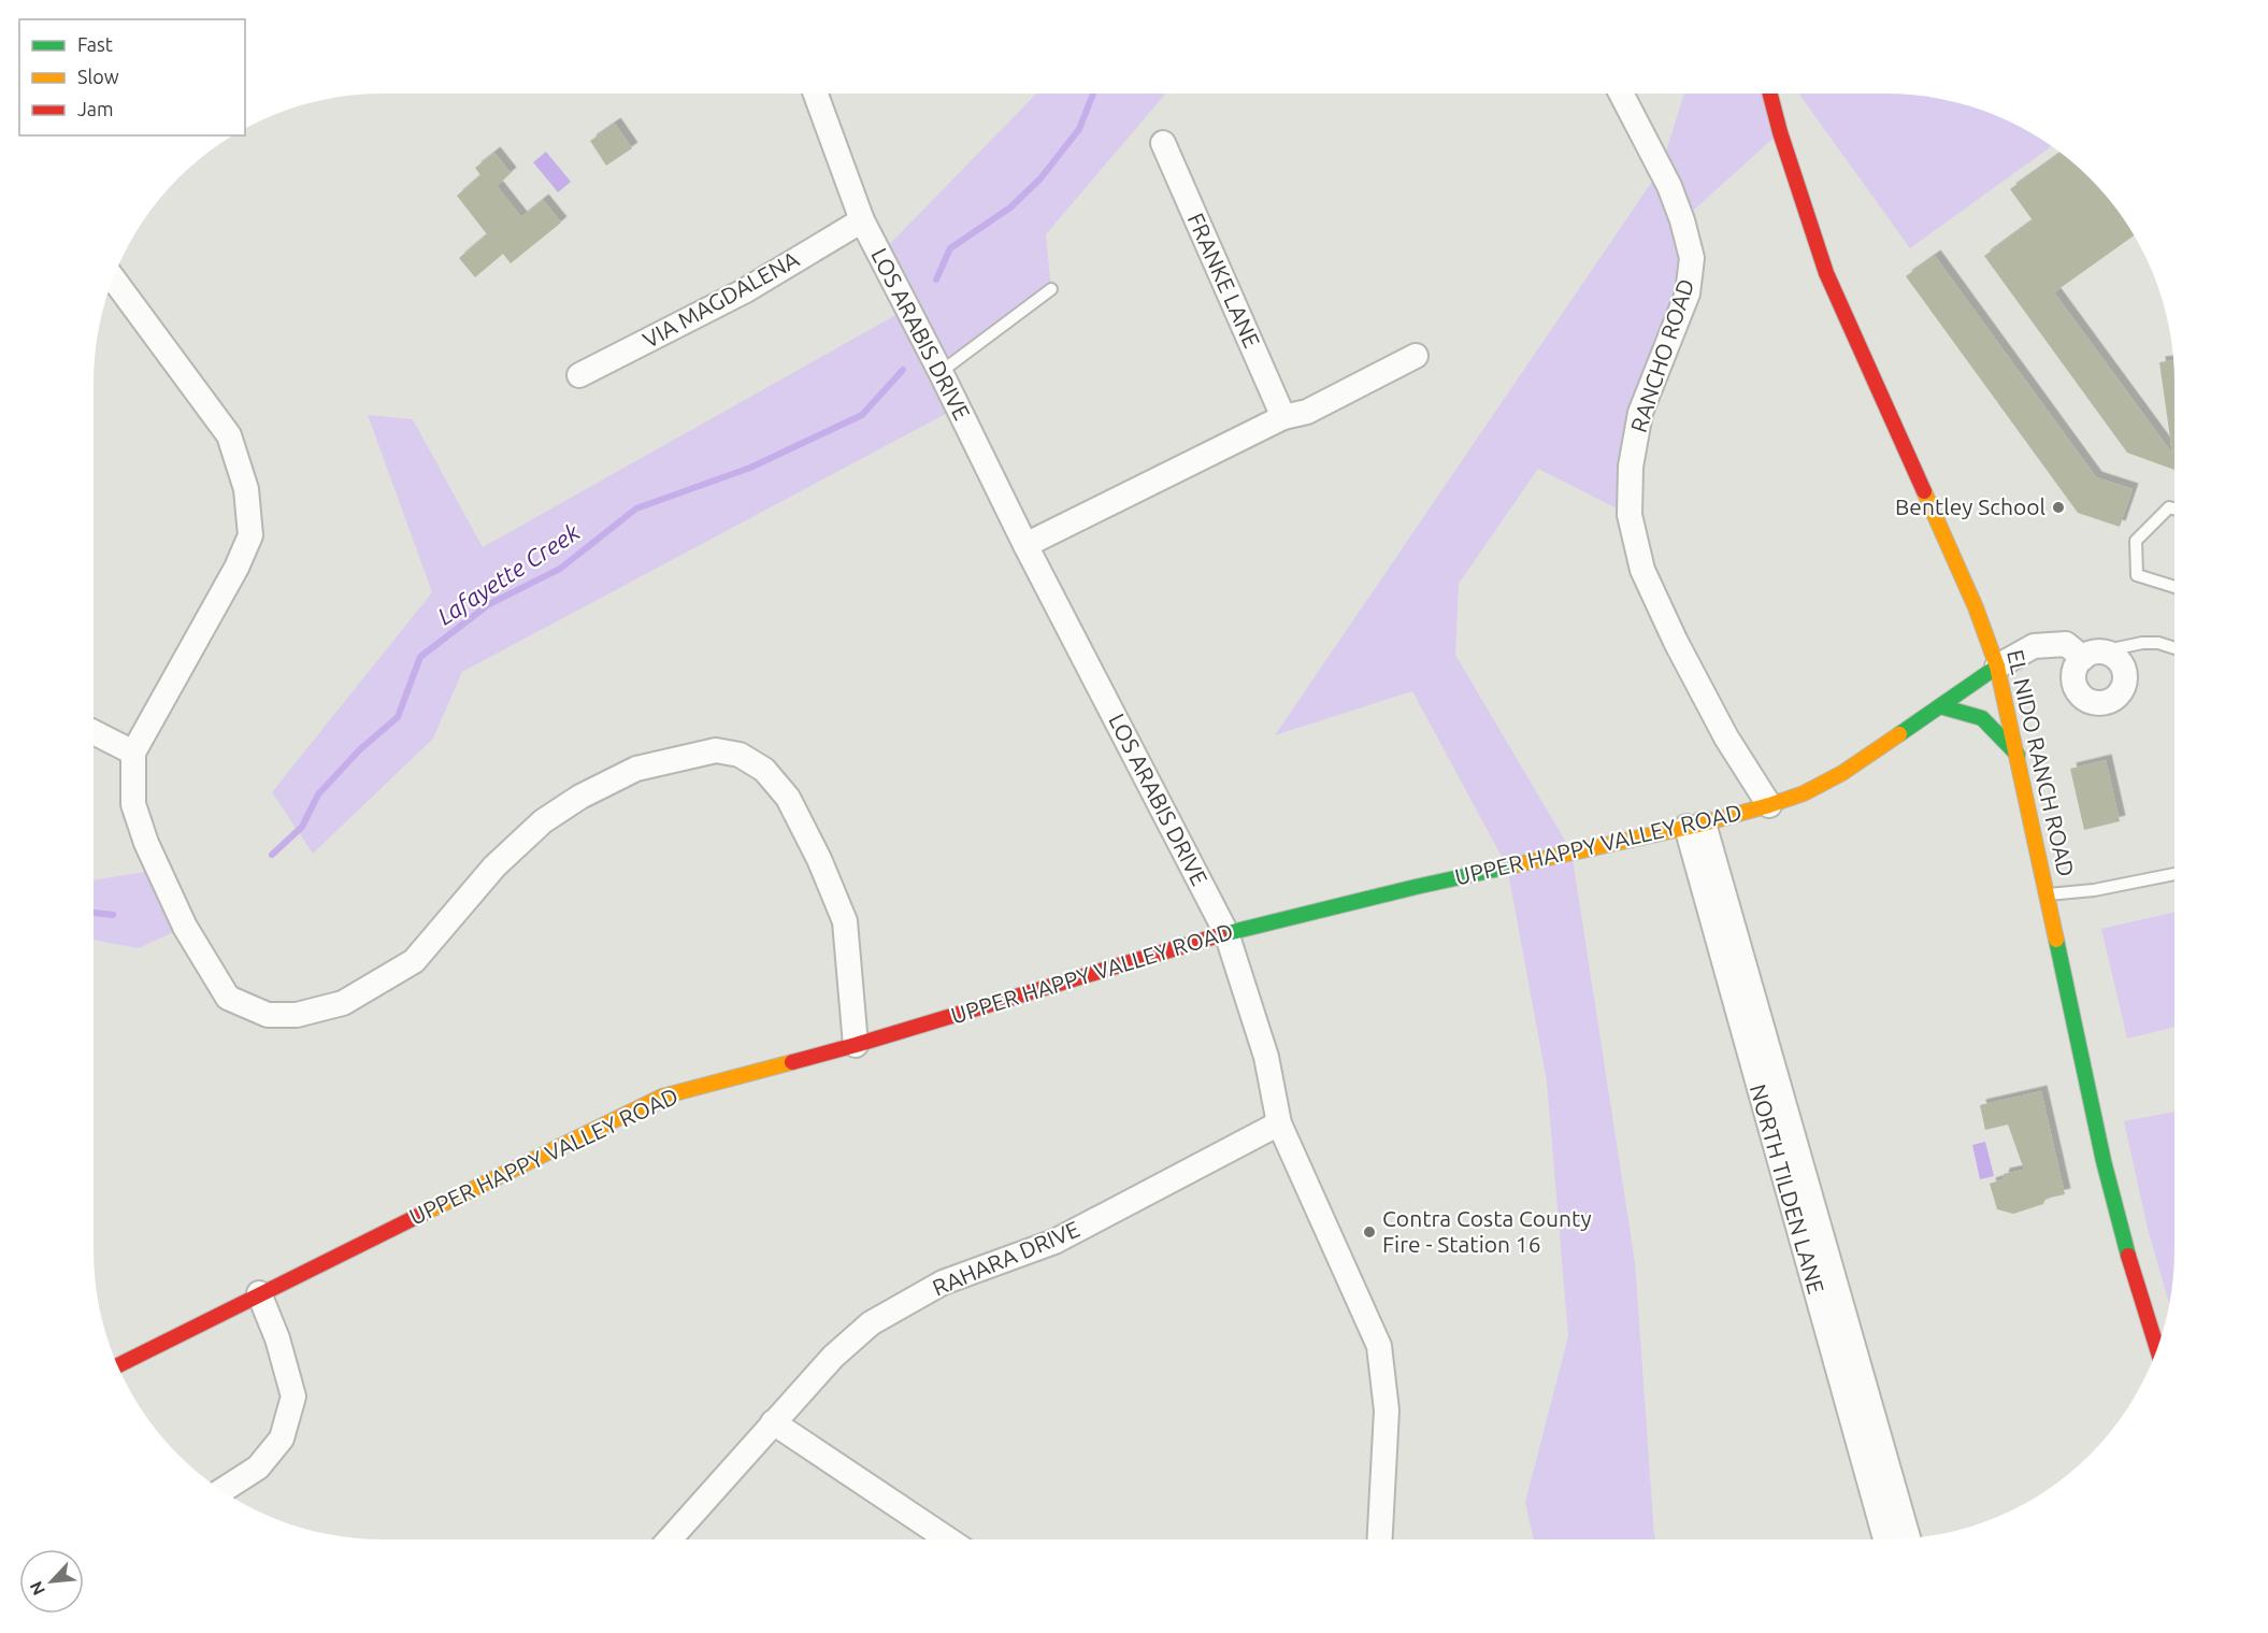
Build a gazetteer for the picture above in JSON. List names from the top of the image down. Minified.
{"streets":{"street":["FRANKE LANE","VIA MAGDALENA","LOS ARABIS DRIVE","RANCHO ROAD","EL NIDO RANCH ROAD","UPPER HAPPY VALLEY ROAD","NORTH TILDEN LANE","RAHARA DRIVE"]},"crossings":[["VIA MAGDALENA","LOS ARABIS DRIVE"],["LOS ARABIS DRIVE","UPPER HAPPY VALLEY ROAD"],["LOS ARABIS DRIVE","RAHARA DRIVE"],["RANCHO ROAD","UPPER HAPPY VALLEY ROAD"],["EL NIDO RANCH ROAD","UPPER HAPPY VALLEY ROAD"],["UPPER HAPPY VALLEY ROAD","NORTH TILDEN LANE"]],"water":["Lafayette Creek"],"places":["Bentley School","Contra Costa County Fire - Station 16"],"legend":["Fast","Slow","Jam"],"north":"bottom left"}
